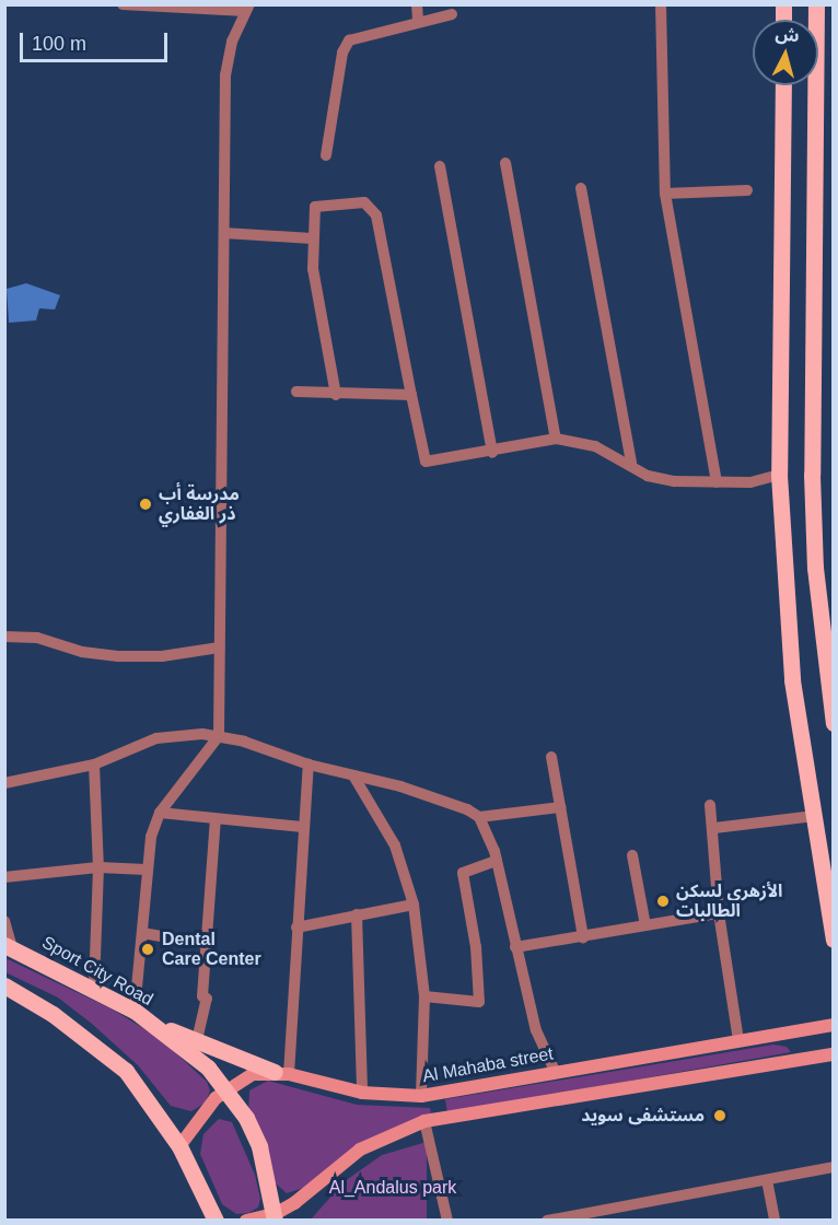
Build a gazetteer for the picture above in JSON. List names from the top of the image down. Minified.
{"streets":{"main road":["Sport City Road","Al Mahaba street"]},"crossings":[["Sport City Road","Al Mahaba street"]],"parks":["Al_Andalus park"],"places":["مدرسة أب ذر الغفاري","الأزهري لسكن الطالبات","Dental Care Center","مستشفى سويد"],"scale_bar":"100 m","north":"top"}
